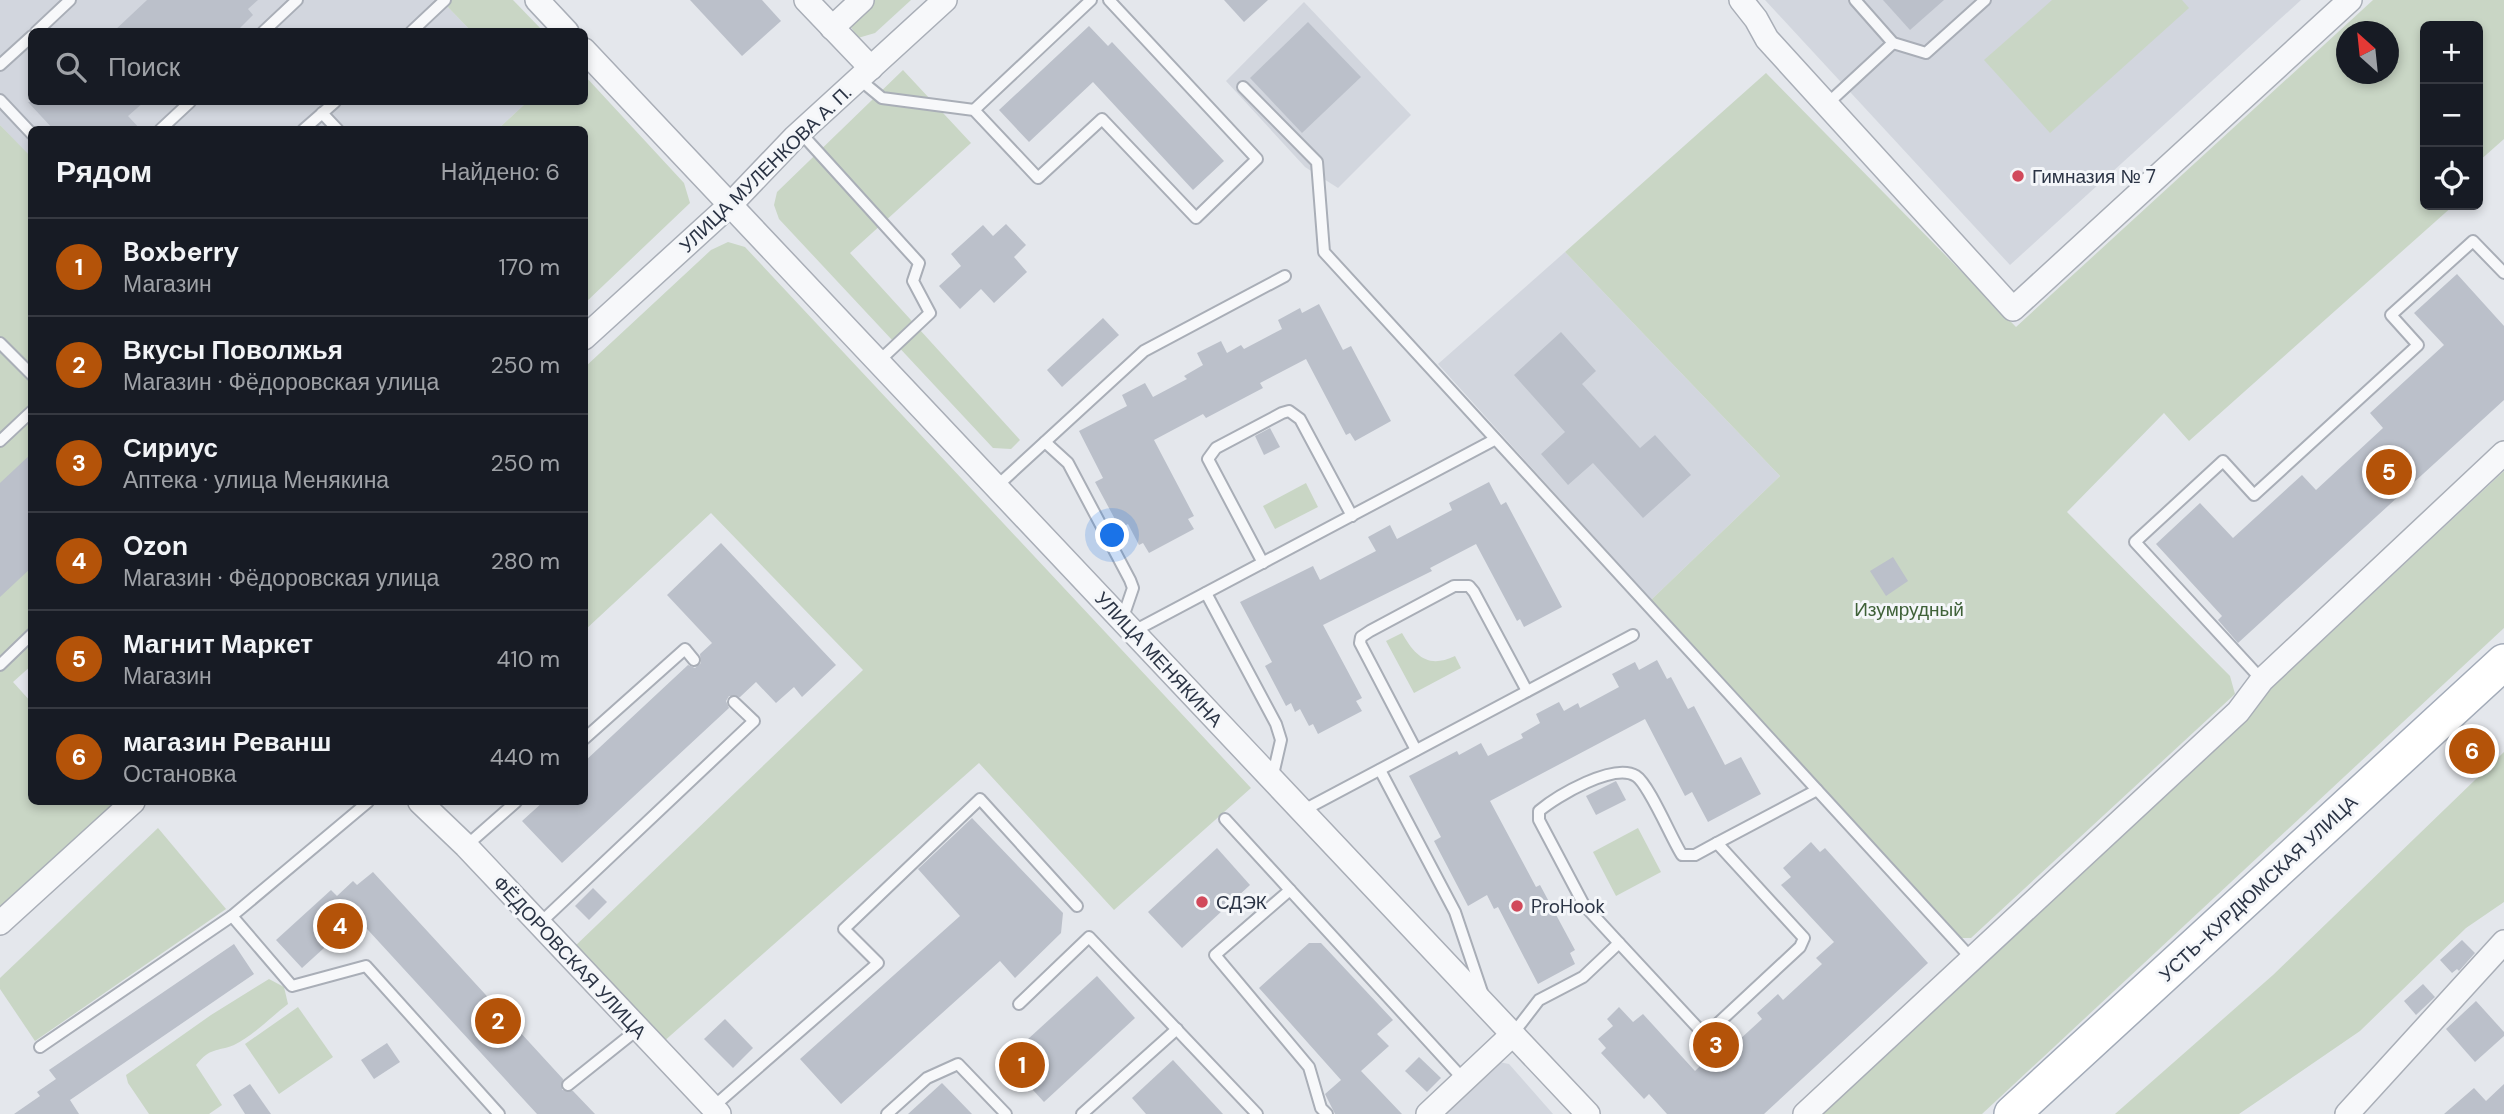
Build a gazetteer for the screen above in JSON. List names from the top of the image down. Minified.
{"streets":{"main road":["УСТЬ-КУРДЮМСКАЯ УЛИЦА"],"street":["УЛИЦА МУЛЕНКОВА А. П.","УЛИЦА МЕНЯКИНА","ФЁДОРОВСКАЯ УЛИЦА"]},"crossings":[["УЛИЦА МУЛЕНКОВА А. П.","УЛИЦА МЕНЯКИНА"]],"parks":["Изумрудный"],"places":["Гимназия № 7","СДЭК","ProHook"],"north":"top left","page":{"map_buttons":["+","−"],"search":"Поиск","heading":["Рядом","Найдено: 6"],"list":[{"mark":"1","name":"Boxberry","note":"Магазин","value":"170 m"},{"mark":"2","name":"Вкусы Поволжья","note":"Магазин · Фёдоровская улица","value":"250 m"},{"mark":"3","name":"Сириус","note":"Аптека · улица Менякина","value":"250 m"},{"mark":"4","name":"Ozon","note":"Магазин · Фёдоровская улица","value":"280 m"},{"mark":"5","name":"Магнит Маркет","note":"Магазин","value":"410 m"},{"mark":"6","name":"магазин Реванш","note":"Остановка","value":"440 m"}],"pins":["5","6","4","2","3","1"]}}
